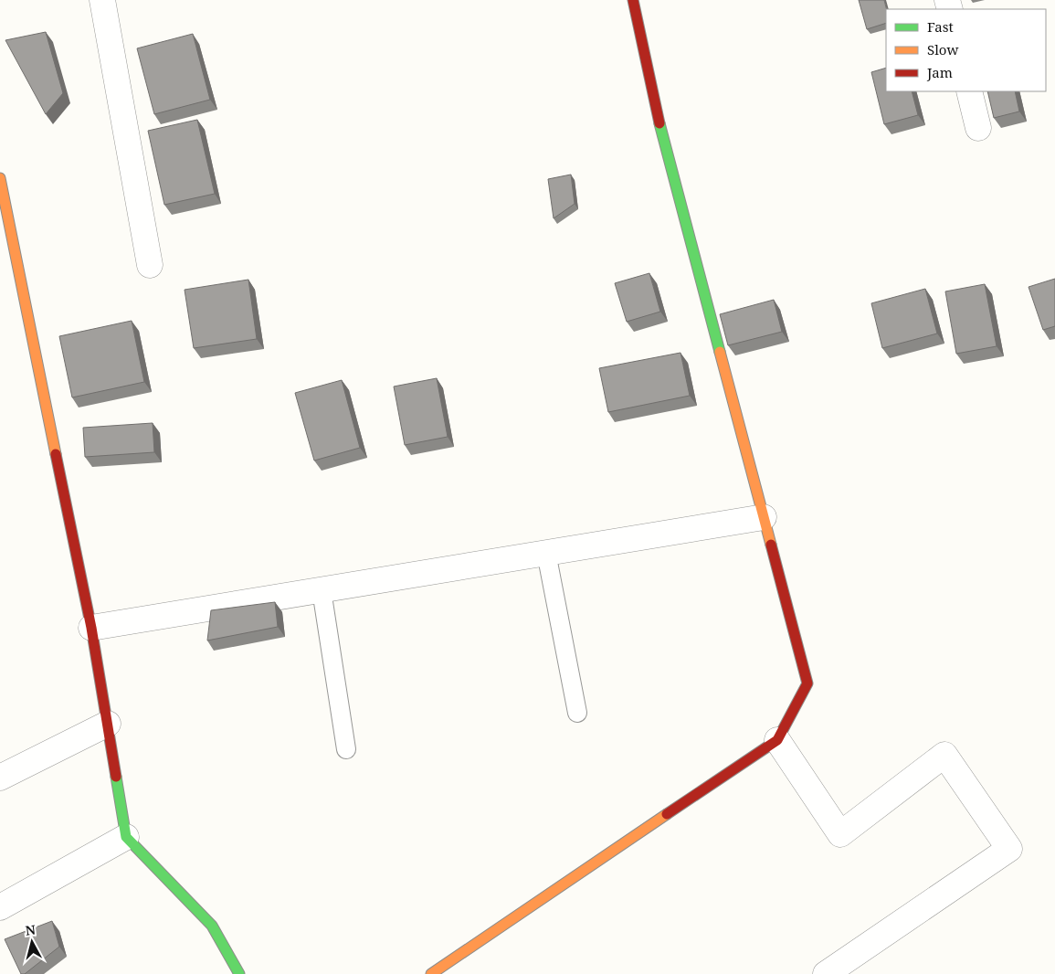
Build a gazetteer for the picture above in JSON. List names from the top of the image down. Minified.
{"legend":["Fast","Slow","Jam"],"north":"top"}
